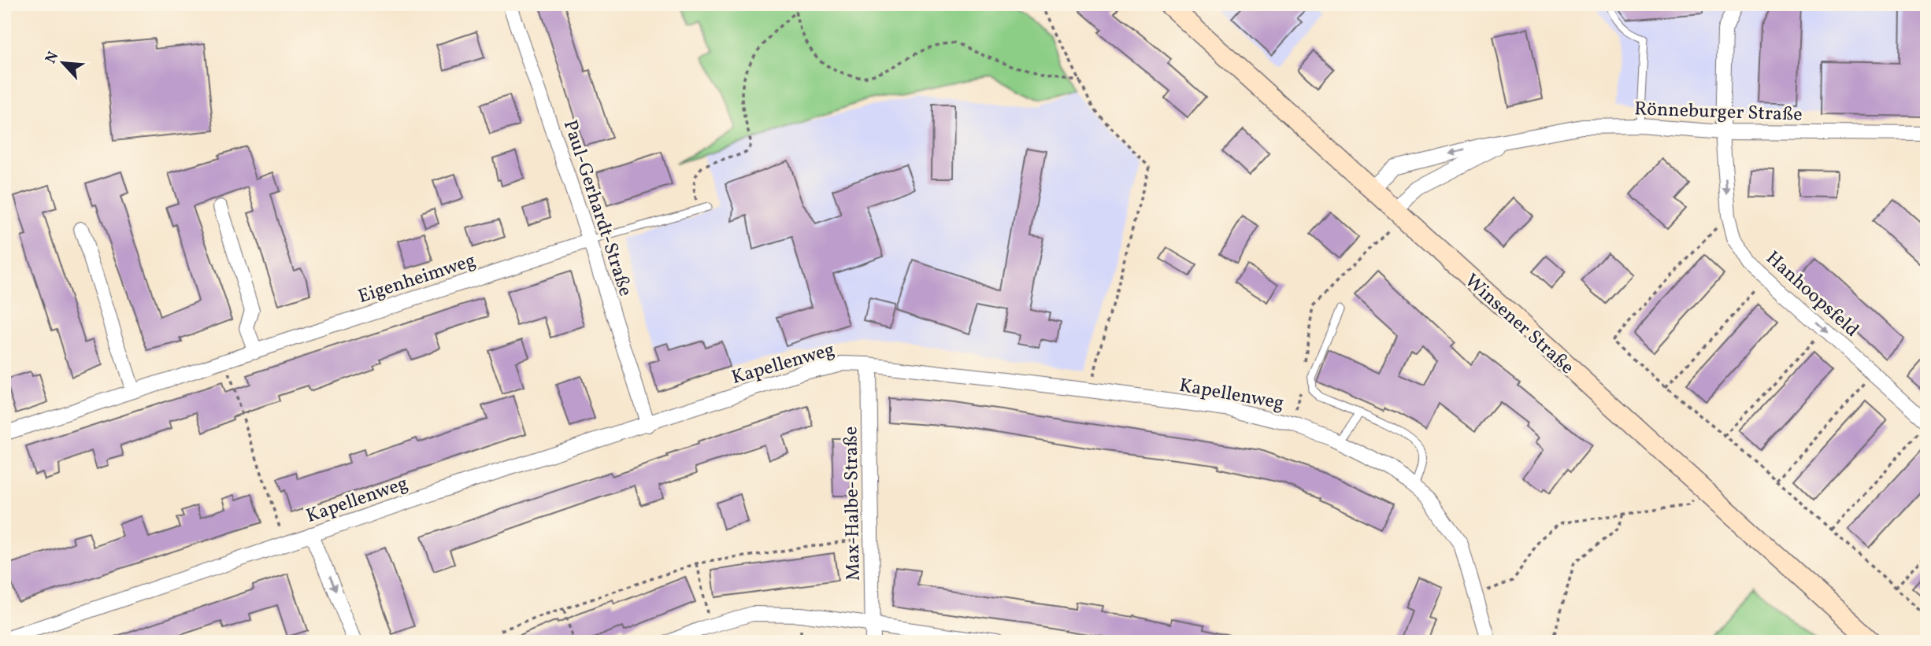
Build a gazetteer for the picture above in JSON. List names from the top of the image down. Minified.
{"streets":{"main road":["Winsener Straße"],"street":["Rönneburger Straße","Paul-Gerhardt-Straße","Eigenheimweg","Hanhoopsfeld","Kapellenweg","Max-Halbe-Straße"]},"crossings":[["Rönneburger Straße","Hanhoopsfeld"],["Rönneburger Straße","Winsener Straße"],["Paul-Gerhardt-Straße","Eigenheimweg"],["Paul-Gerhardt-Straße","Kapellenweg"],["Kapellenweg","Max-Halbe-Straße"]],"north":"top left"}
